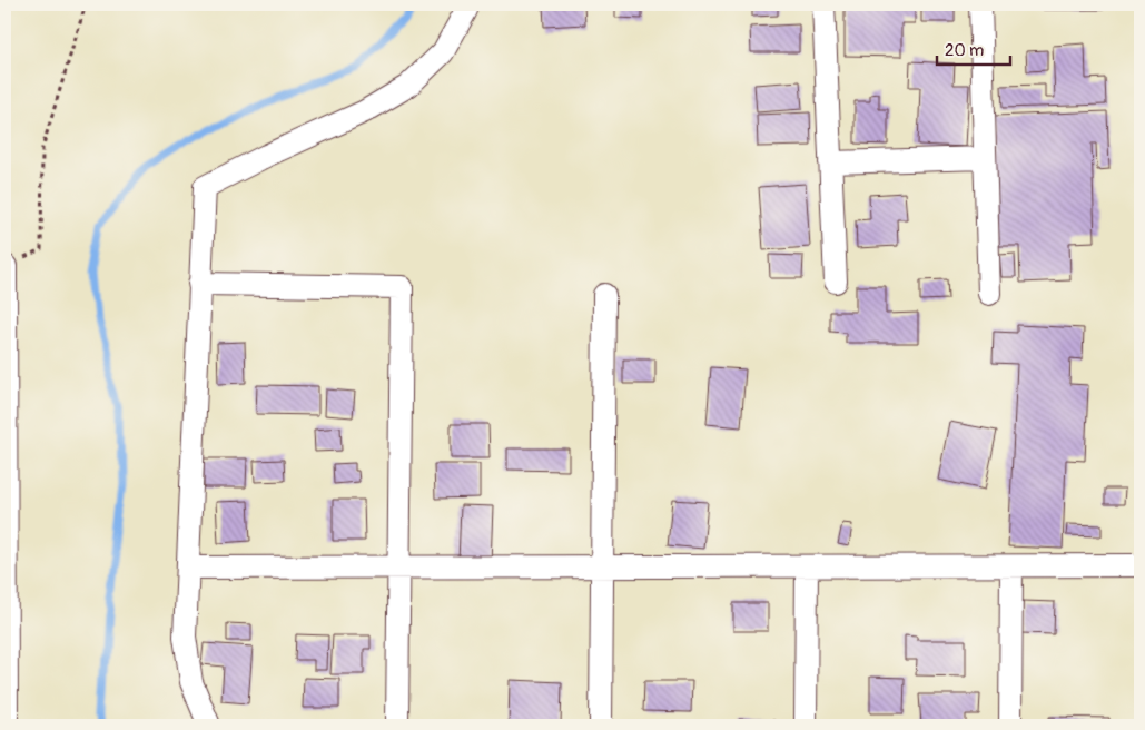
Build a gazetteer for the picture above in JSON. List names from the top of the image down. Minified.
{"scale_bar":"20 m"}
